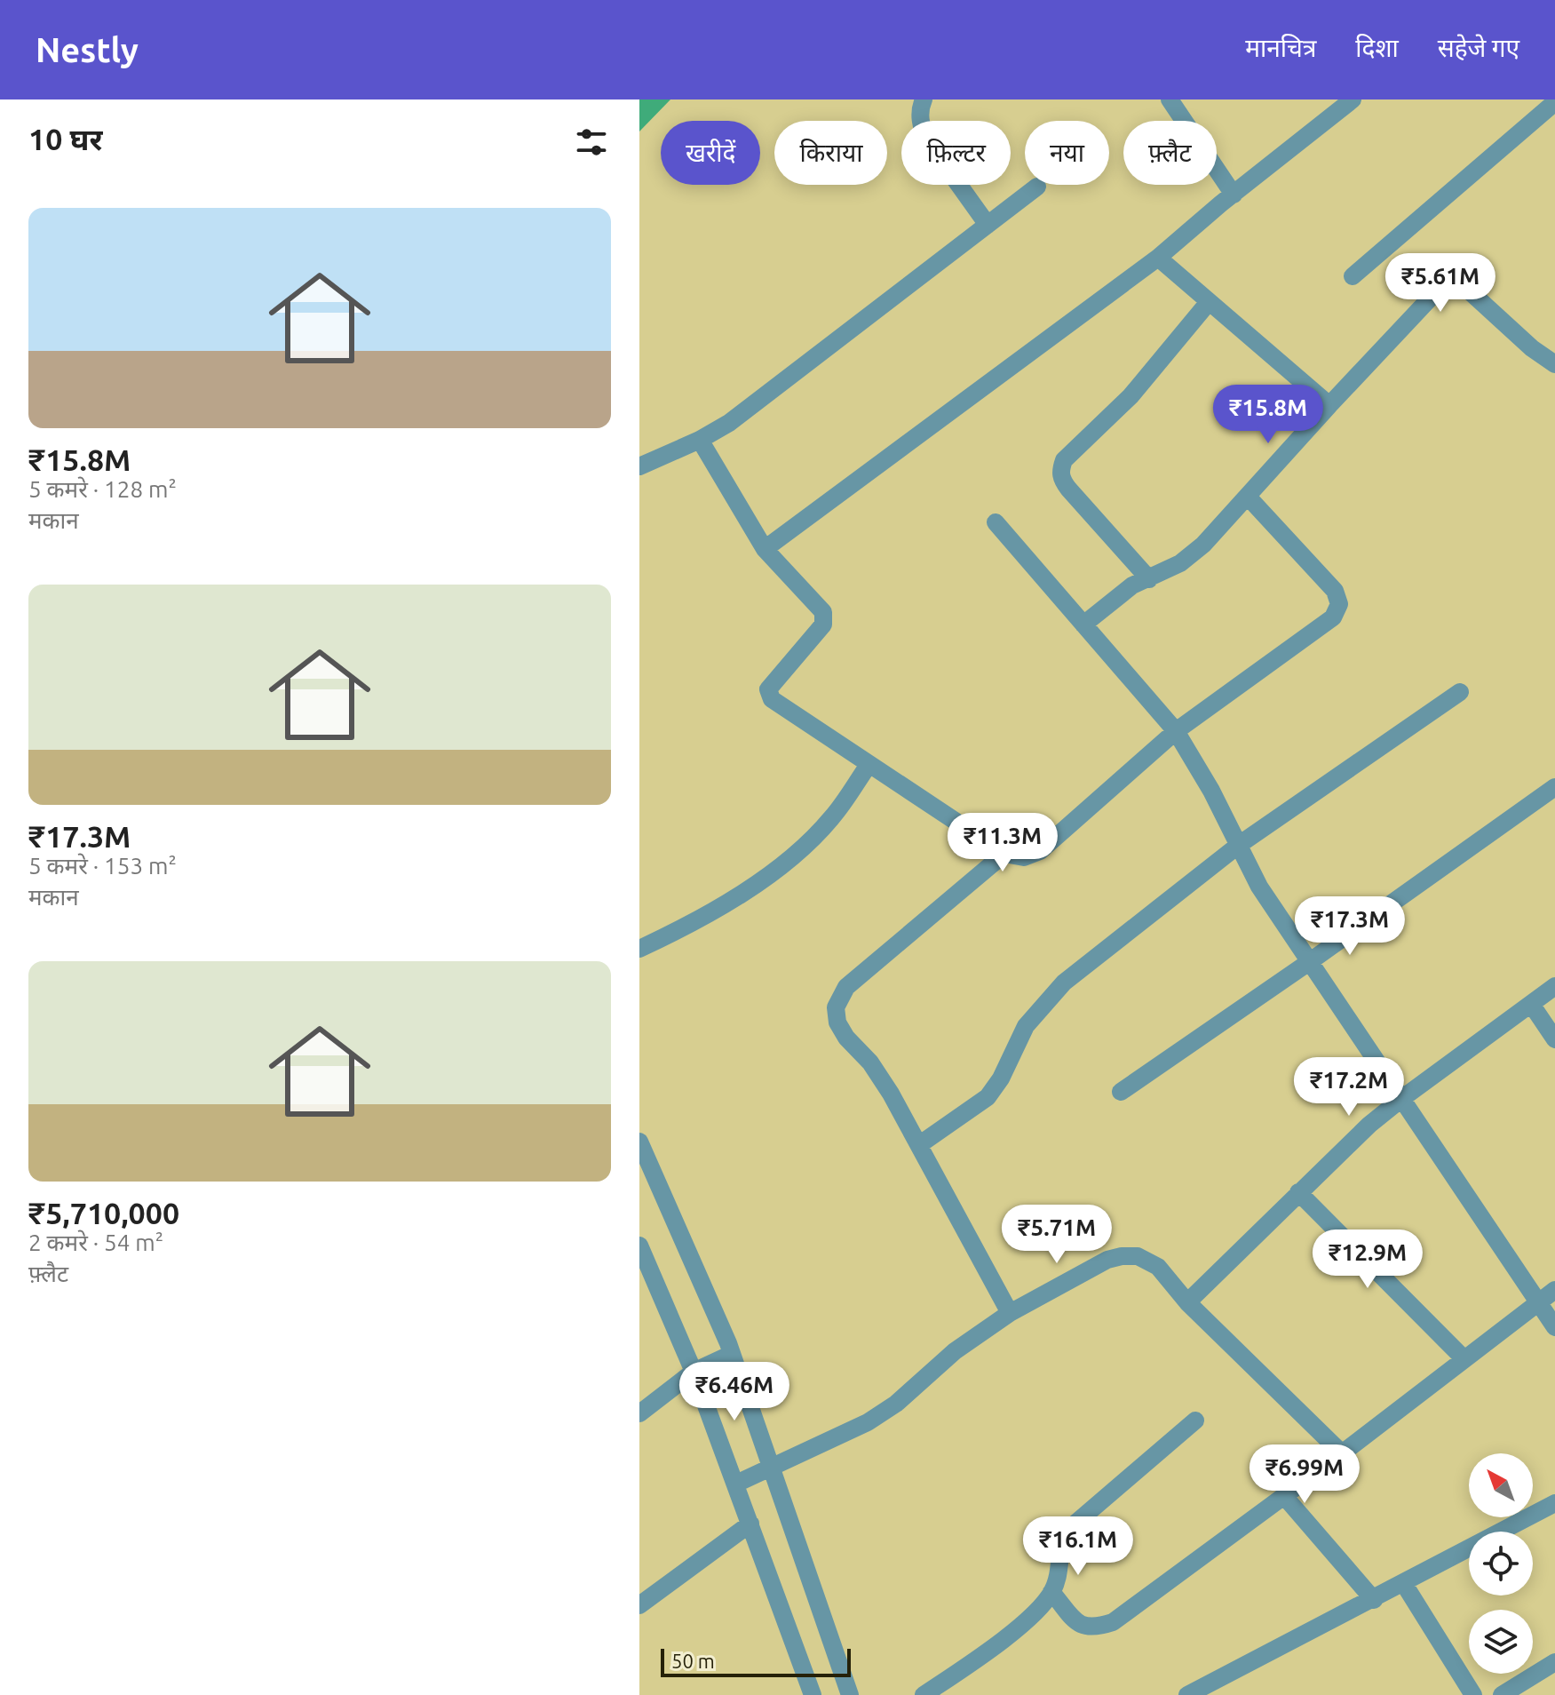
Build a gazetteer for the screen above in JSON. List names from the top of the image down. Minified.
{"scale_bar":"50 m","north":"top left","page":{"header":"Nestly","nav":["मानचित्र","दिशा","सहेजे गए"],"heading":"10 घर","chip":["खरीदें","किराया","फ़िल्टर","नया","फ़्लैट"],"list":[{"name":"₹15.8M","note":"5 कमरे · 128 m² · मकान"},{"name":"₹17.3M","note":"5 कमरे · 153 m² · मकान"},{"name":"₹5,710,000","note":"2 कमरे · 54 m² · फ़्लैट"}],"price":["₹5.61M","₹15.8M","₹11.3M","₹17.3M","₹17.2M","₹5.71M","₹12.9M","₹6.46M","₹6.99M","₹16.1M"],"scale":"50 m"}}
